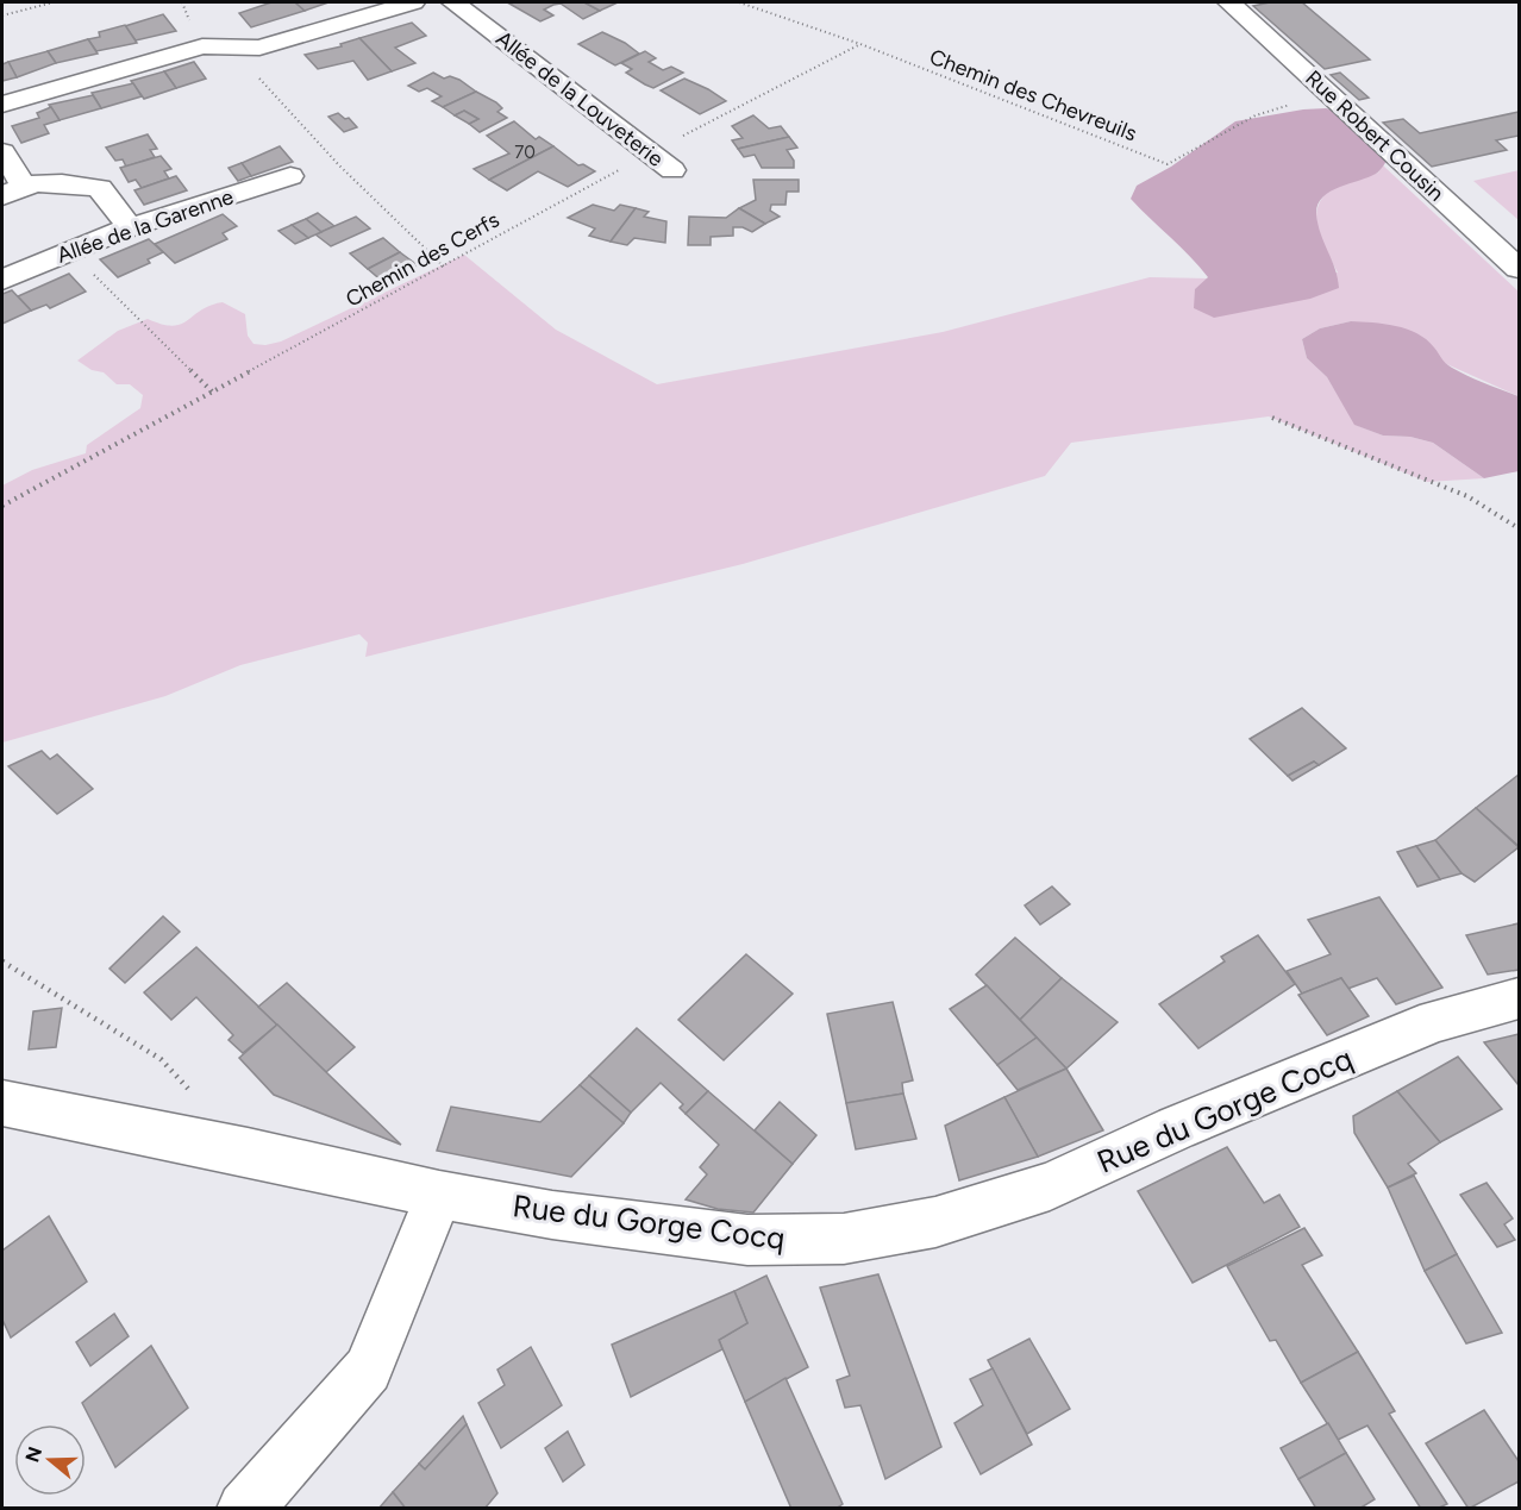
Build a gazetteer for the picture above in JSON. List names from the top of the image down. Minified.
{"streets":{"street":["Allée de la Louveterie","Rue Robert Cousin","Allée de la Garenne","Rue du Gorge Cocq"],"path":["Chemin des Chevreuils","Chemin des Cerfs"]},"crossings":[["Chemin des Chevreuils","Chemin des Cerfs"],["Allée de la Louveterie","Chemin des Cerfs"]],"house_numbers":["70"],"north":"left"}
